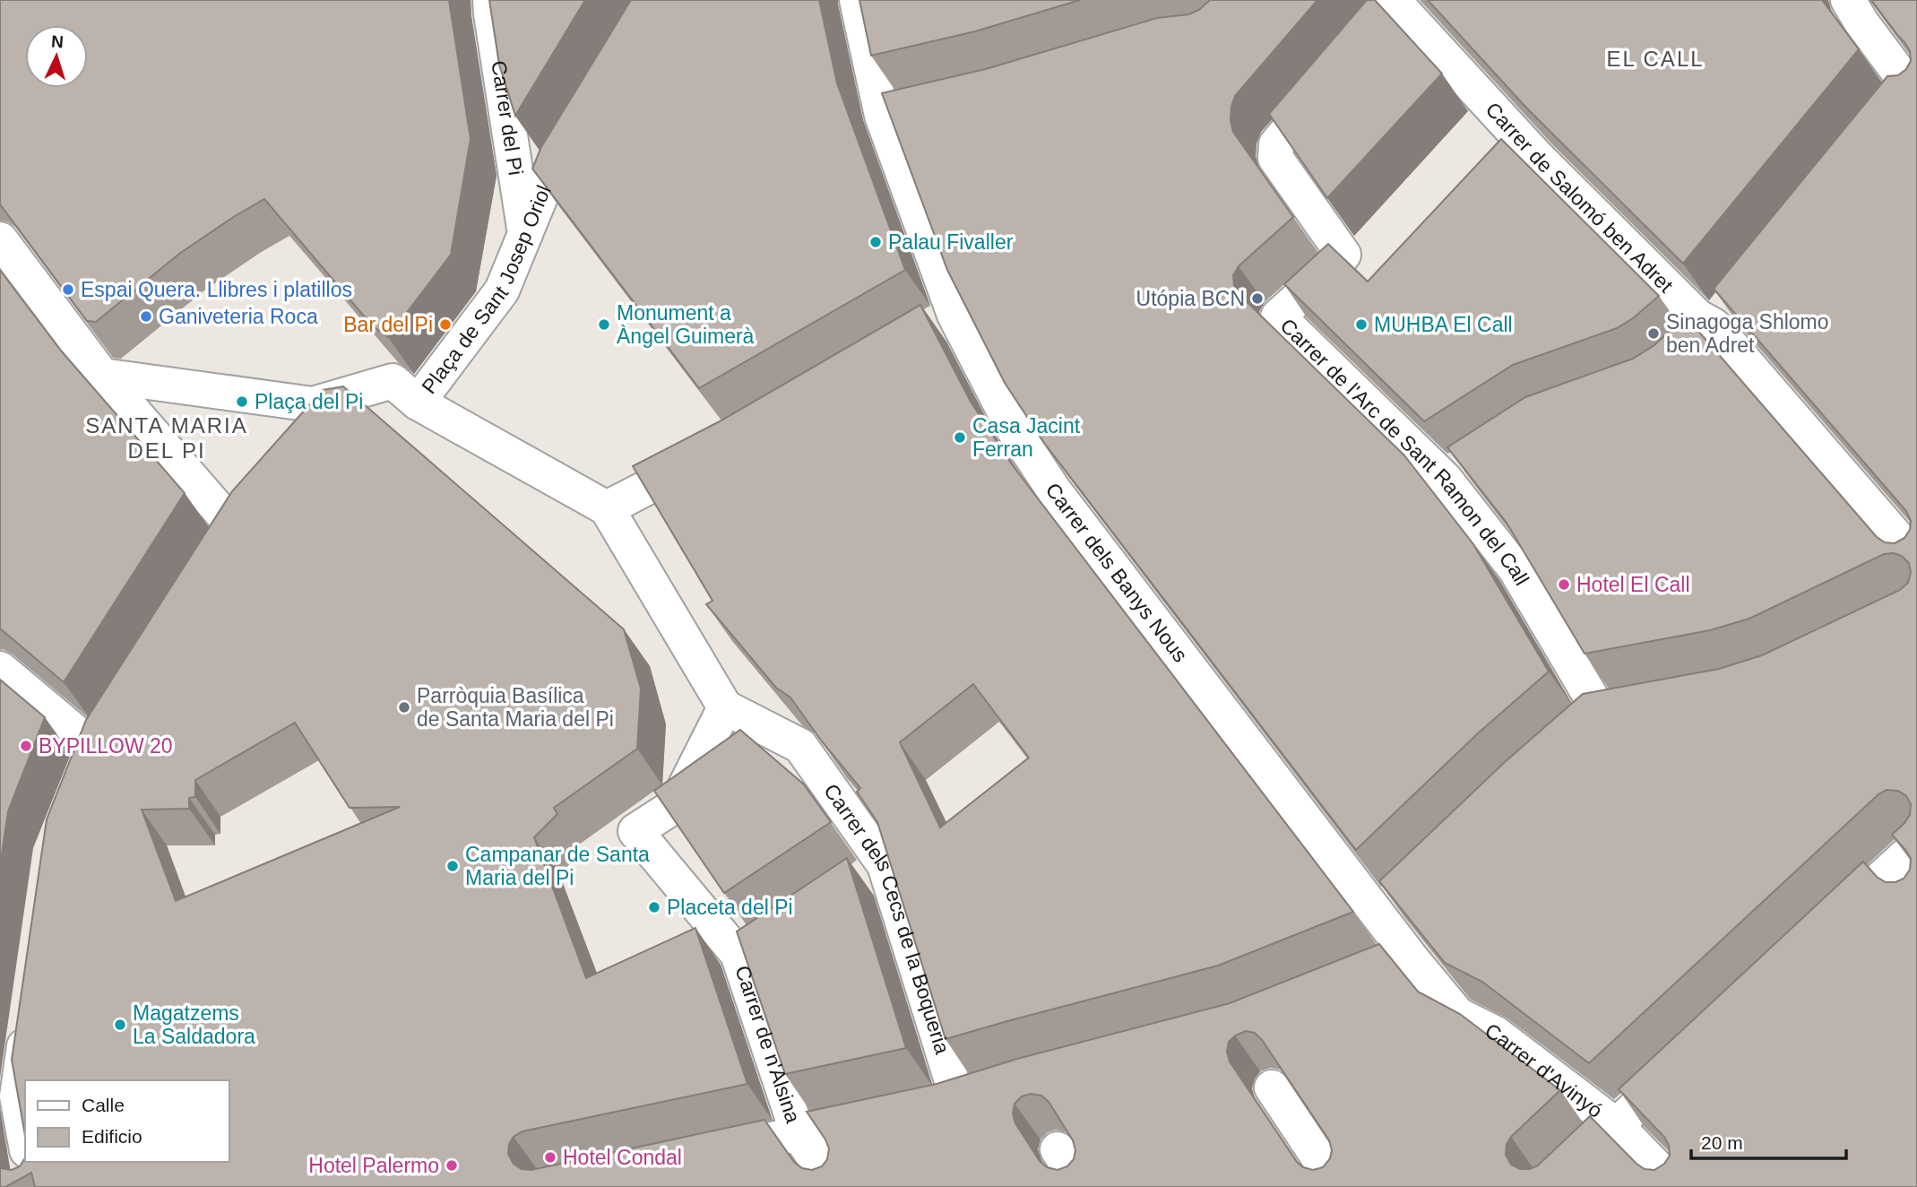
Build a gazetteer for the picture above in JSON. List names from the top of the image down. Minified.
{"streets":{"street":["Carrer del Pi","Carrer de Salomó ben Adret","Plaça de Sant Josep Oriol","Carrer de l'Arc de Sant Ramon del Call","Carrer dels Banys Nous","Carrer dels Cecs de la Boqueria","Carrer de n'Alsina","Carrer d'Avinyó"]},"crossings":[["Carrer del Pi","Plaça de Sant Josep Oriol"],["Carrer de Salomó ben Adret","Carrer de l'Arc de Sant Ramon del Call"],["Carrer dels Banys Nous","Carrer d'Avinyó"]],"districts":["EL CALL","SANTA MARIA DEL PI"],"places":["Palau Fivaller","Espai Quera. Llibres i platillos","Utópia BCN","Ganiveteria Roca","Bar del Pi","Monument a Àngel Guimerà","MUHBA El Call","Sinagoga Shlomo ben Adret","Plaça del Pi","Casa Jacint Ferran","Hotel El Call","Parròquia Basílica de Santa Maria del Pi","BYPILLOW 20","Campanar de Santa Maria del Pi","Placeta del Pi","Magatzems La Saldadora","Hotel Condal","Hotel Palermo"],"legend":["Calle","Edificio"],"scale_bar":"20 m","north":"top"}
